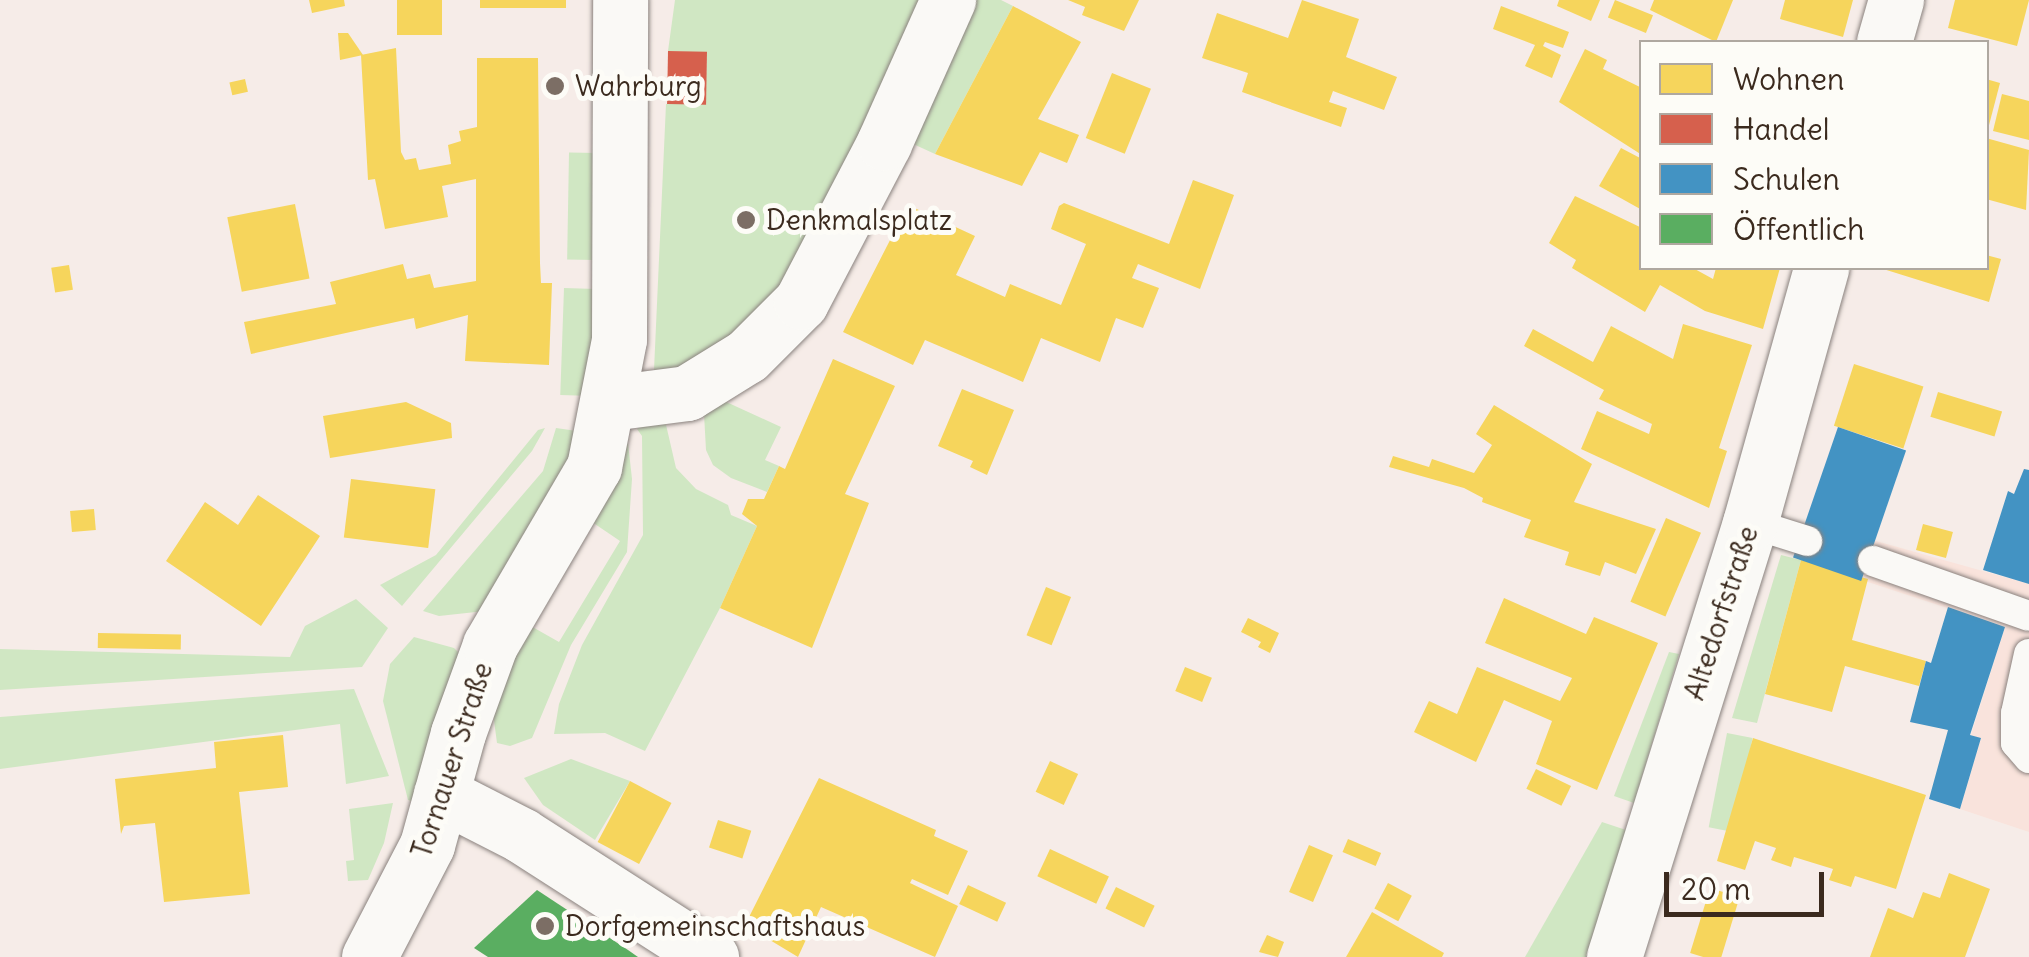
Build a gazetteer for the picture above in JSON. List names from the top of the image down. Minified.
{"streets":{"street":["Altedorfstraße","Tornauer Straße"]},"places":["Wahrburg","Denkmalsplatz","Dorfgemeinschaftshaus"],"legend":["Wohnen","Handel","Schulen","Öffentlich"],"scale_bar":"20 m"}
